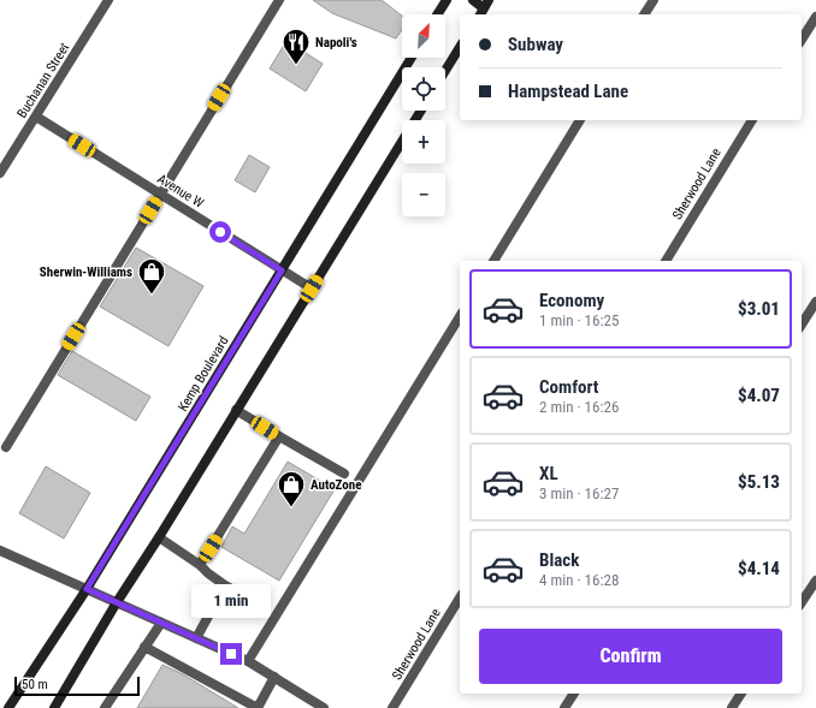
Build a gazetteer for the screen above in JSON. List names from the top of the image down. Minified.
{"streets":{"main road":["Kemp Boulevard"],"street":["Buchanan Street","Sherwood Lane","Avenue W"]},"crossings":[["Buchanan Street","Avenue W"],["Avenue W","Kemp Boulevard"]],"places":{"restaurant":["Napoli's"],"shop":["Sherwin-Williams","AutoZone"]},"scale_bar":"50 m","north":"top right","page":{"map_buttons":["+","−"],"banner":["Subway","Hampstead Lane"],"list":[{"name":"Economy","note":"1 min · 16:25","value":"$3.01"},{"name":"Comfort","note":"2 min · 16:26","value":"$4.07"},{"name":"XL","note":"3 min · 16:27","value":"$5.13"},{"name":"Black","note":"4 min · 16:28","value":"$4.14"}],"bubble":"1 min","buttons":"Confirm","scale":"50 m"}}
